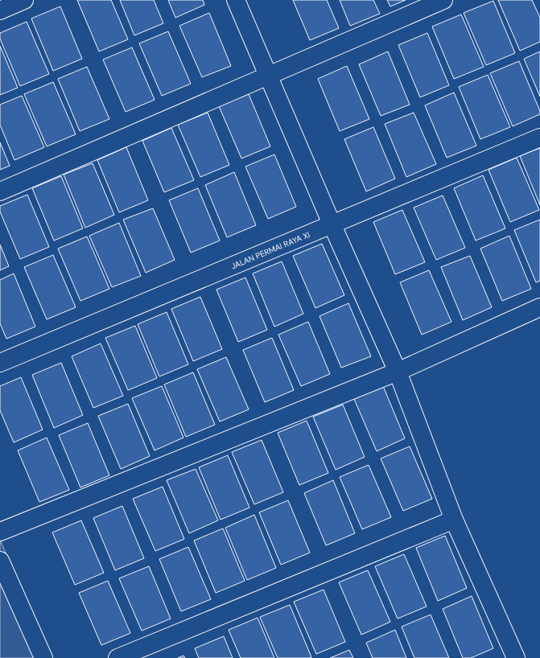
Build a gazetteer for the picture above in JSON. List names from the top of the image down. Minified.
{"streets":{"street":["JALAN PERMAI RAYA XI"]}}
